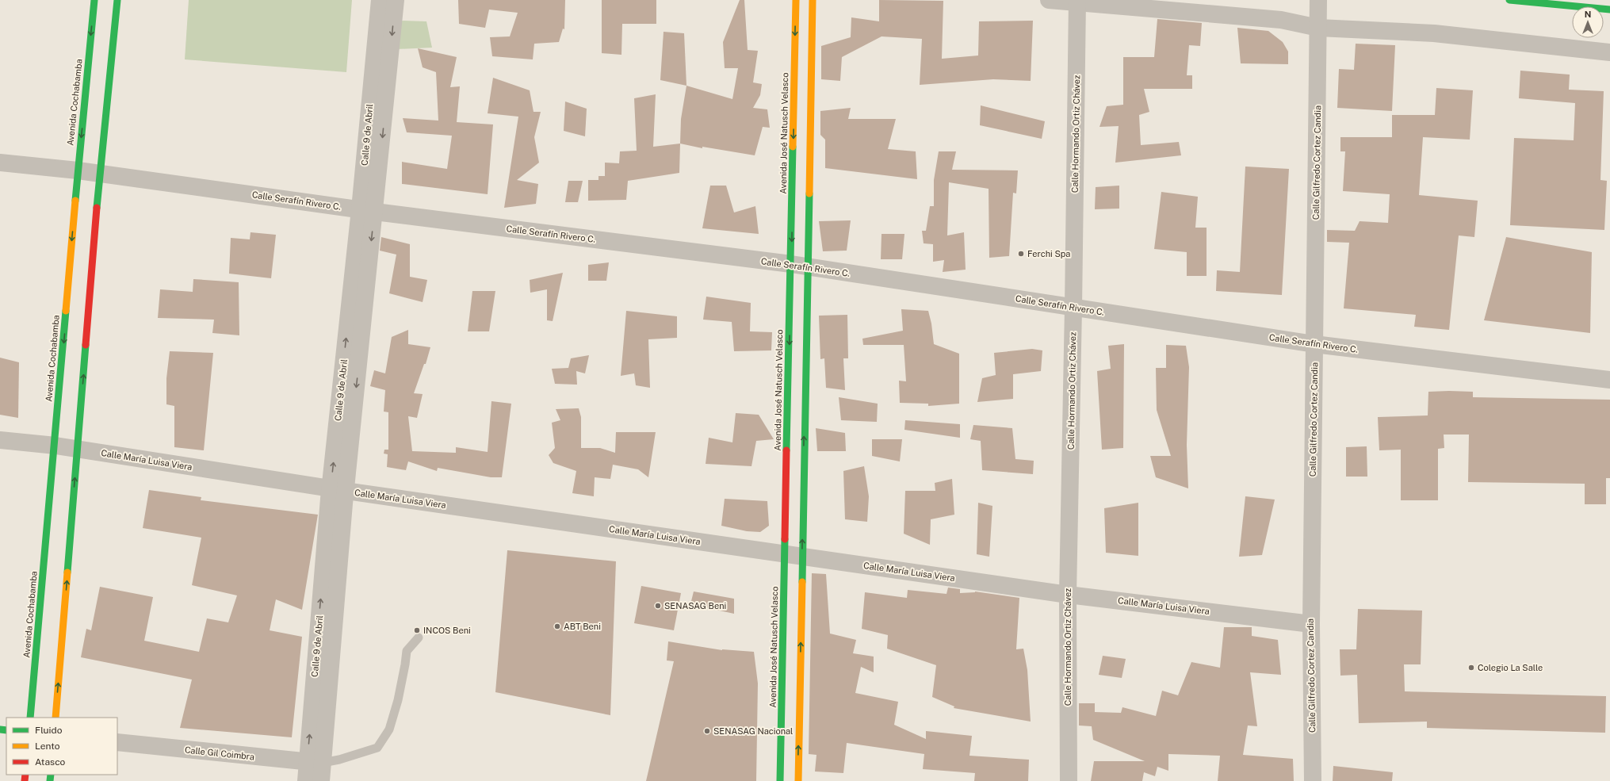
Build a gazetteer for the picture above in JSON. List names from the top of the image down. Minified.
{"streets":{"main road":["Avenida Cochabamba","Avenida José Natusch Velasco"],"street":["Calle Hormando Ortiz Chávez","Calle 9 de Abril","Calle Gilfredo Cortez Candia","Calle Serafín Rivero C.","Calle María Luisa Viera","Calle Gil Coimbra"]},"crossings":[["Avenida Cochabamba","Calle Serafín Rivero C."],["Avenida Cochabamba","Calle María Luisa Viera"],["Avenida José Natusch Velasco","Calle Serafín Rivero C."],["Avenida José Natusch Velasco","Calle María Luisa Viera"],["Calle Hormando Ortiz Chávez","Calle Serafín Rivero C."],["Calle Hormando Ortiz Chávez","Calle María Luisa Viera"],["Calle 9 de Abril","Calle Serafín Rivero C."],["Calle 9 de Abril","Calle María Luisa Viera"],["Calle 9 de Abril","Calle Gil Coimbra"],["Calle Gilfredo Cortez Candia","Calle Serafín Rivero C."],["Calle Gilfredo Cortez Candia","Calle María Luisa Viera"]],"places":["Ferchi Spa","SENASAG Beni","ABT Beni","INCOS Beni","Colegio La Salle","SENASAG Nacional"],"legend":["Fluido","Lento","Atasco"],"north":"top"}
